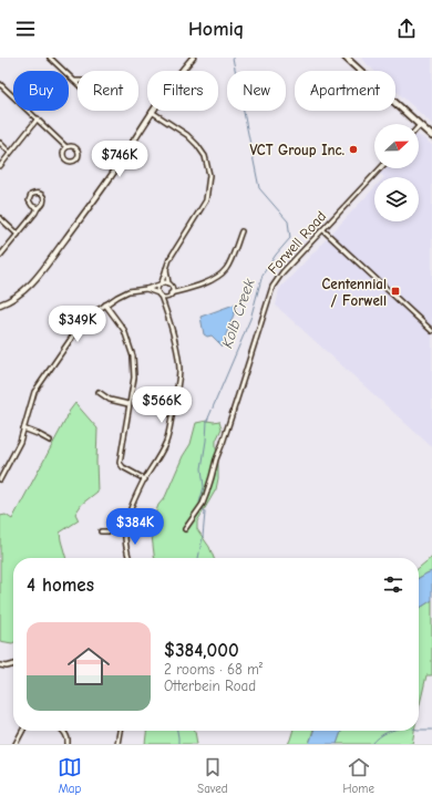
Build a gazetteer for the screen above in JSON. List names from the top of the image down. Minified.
{"streets":{"street":["Forwell Road"]},"water":["Kolb Creek"],"places":{"other":["VCT Group Inc."],"transit":["Centennial / Forwell"]},"north":"right","page":{"header":"Homiq","chip":["Buy","Rent","Filters","New","Apartment"],"price":["$746K","$349K","$566K","$384K"],"heading":"4 homes","list":[{"name":"$384,000","note":"2 rooms · 68 m² · Otterbein Road"}],"tabs":["Map","Saved","Home"]}}
